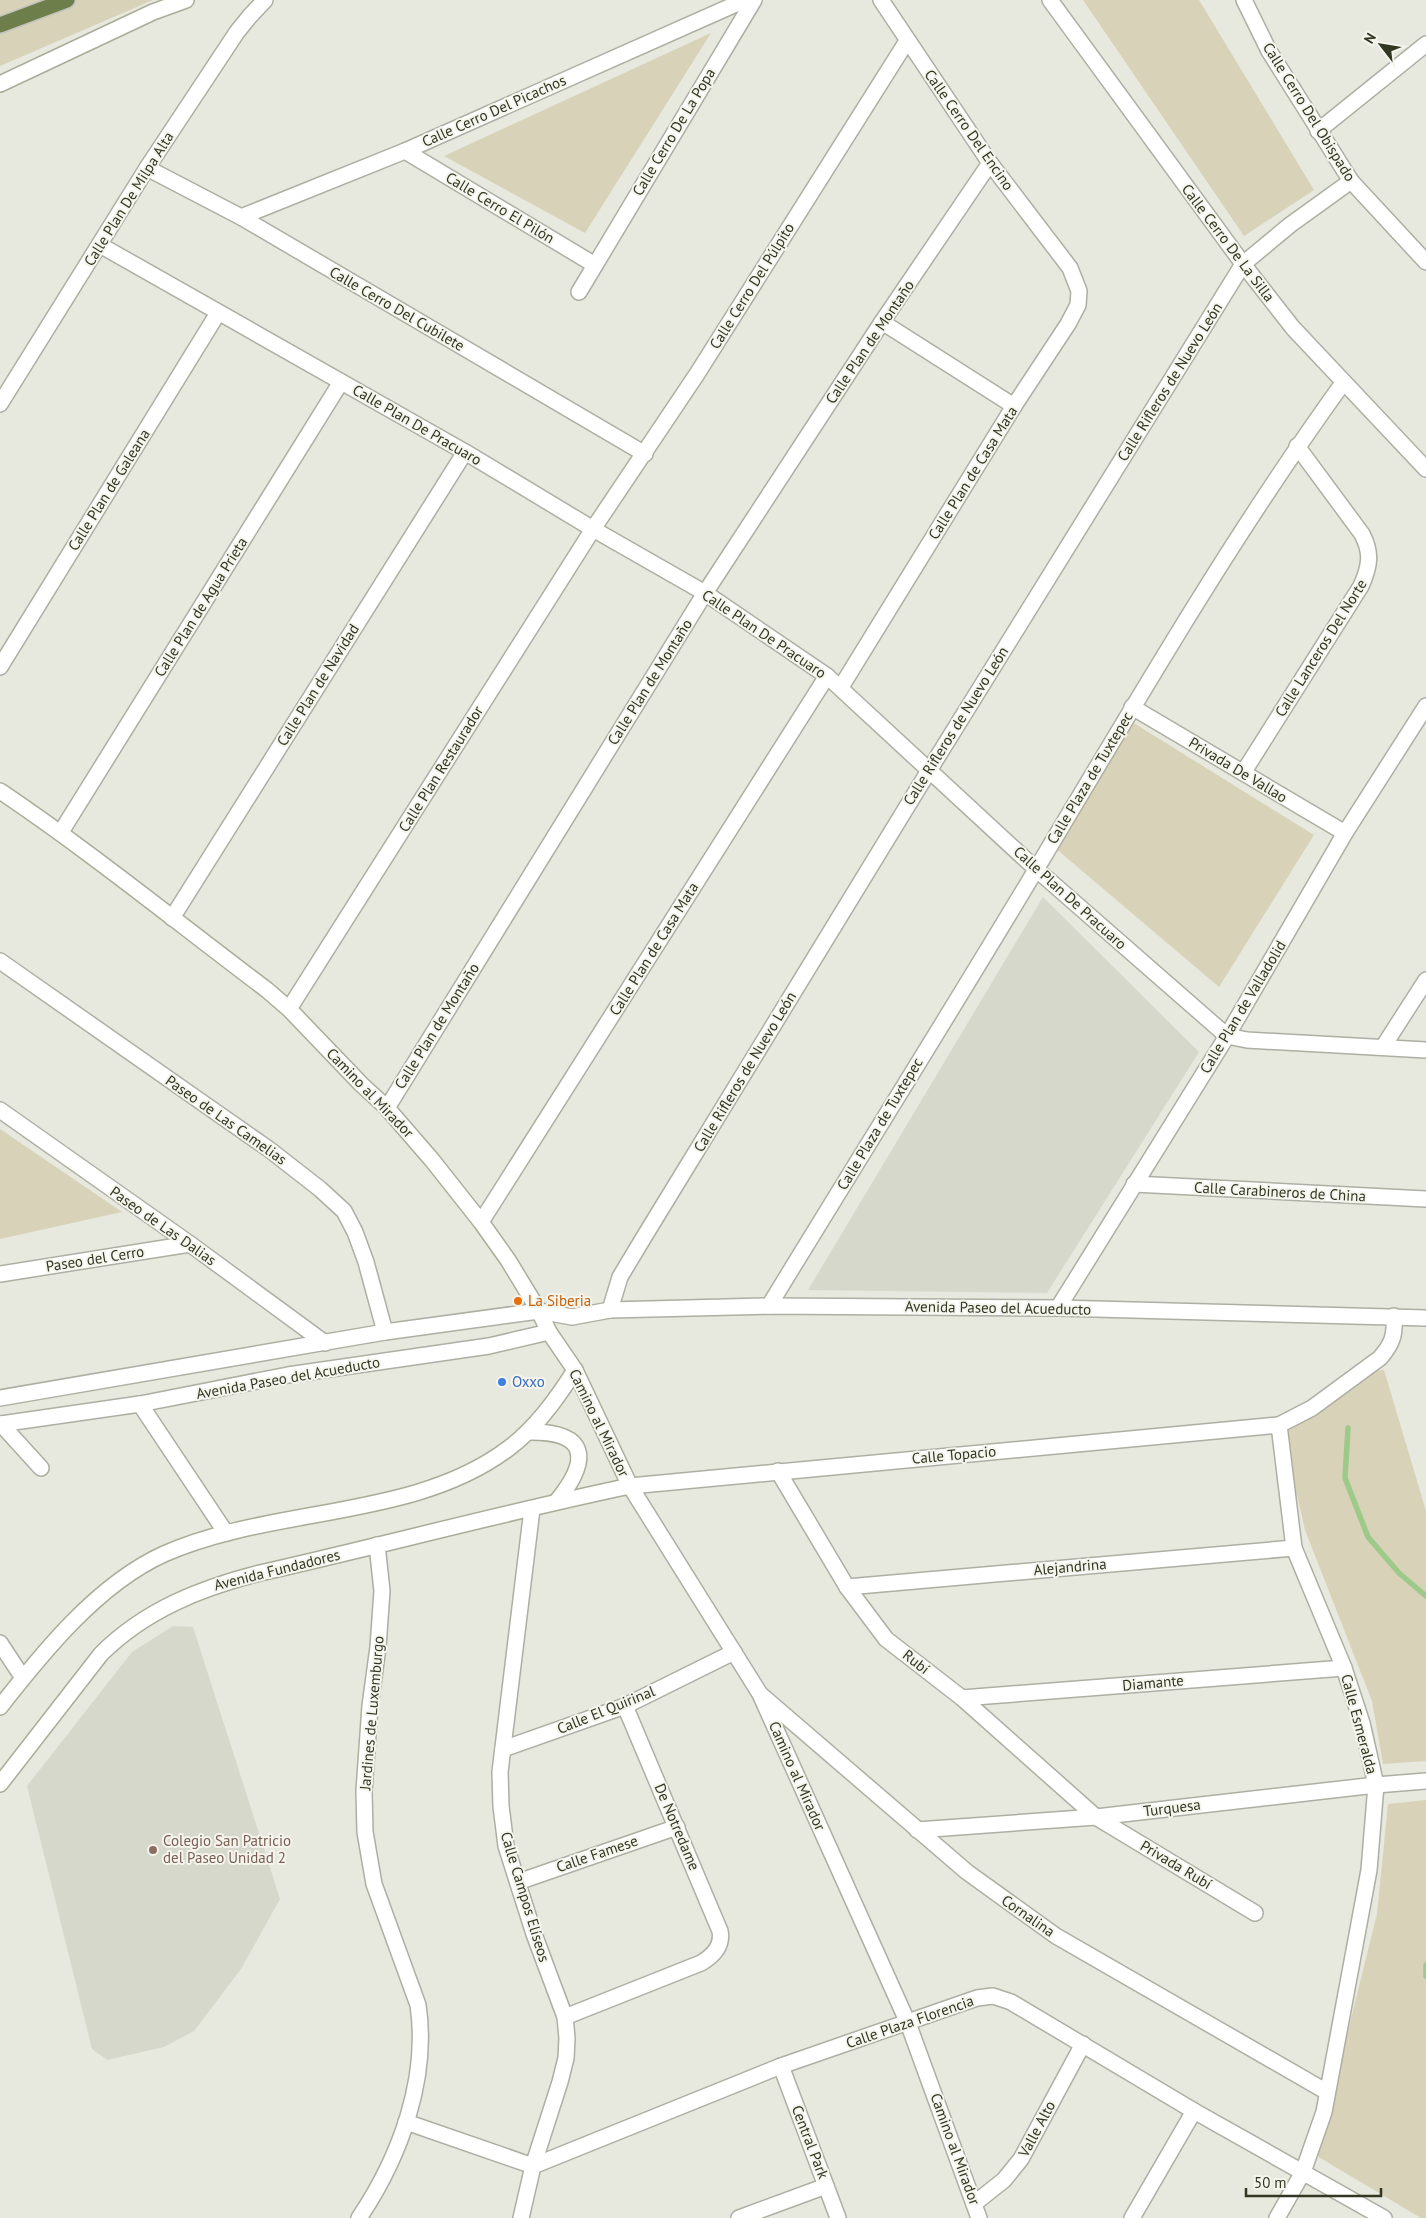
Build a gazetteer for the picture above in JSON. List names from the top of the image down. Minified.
{"streets":{"street":["Calle Cerro Del Picachos","Calle Cerro Del Obispado","Calle Cerro Del Encino","Calle Cerro De La Popa","Calle Plan De Milpa Alta","Calle Cerro El Pilón","Calle Cerro De La Silla","Calle Cerro Del Púlpito","Calle Cerro Del Cubilete","Calle Plan de Montaño","Calle Rifleros de Nuevo León","Calle Plan De Pracuaro","Calle Plan de Casa Mata","Calle Plan de Galeana","Calle Plan de Agua Prieta","Calle Lanceros Del Norte","Calle Plan de Navidad","Calle Plan Restaurador","Privada De Vallao","Calle Plaza de Tuxtepec","Calle Plan de Valladolid","Camino al Mirador","Paseo de Las Camelias","Calle Carabineros de China","Paseo de Las Dalias","Paseo del Cerro","Avenida Paseo del Acueducto","Calle Topacio","Alejandrina","Avenida Fundadores","Rubí","Diamante","Calle El Quirinal","Jardines de Luxemburgo","Calle Esmeralda","Turquesa","De Notredame","Calle Famese","Privada Rubí","Calle Campos Elíseos","Cornalina","Calle Plaza Florencia","Valle Alto","Central Park"]},"crossings":[["Calle Cerro Del Picachos","Calle Cerro El Pilón"],["Calle Cerro Del Picachos","Calle Cerro Del Cubilete"],["Calle Cerro Del Obispado","Calle Rifleros de Nuevo León"],["Calle Cerro Del Encino","Calle Cerro Del Púlpito"],["Calle Cerro Del Encino","Calle Plan de Montaño"],["Calle Cerro Del Encino","Calle Plan de Casa Mata"],["Calle Cerro De La Popa","Calle Cerro El Pilón"],["Calle Plan De Milpa Alta","Calle Cerro Del Cubilete"],["Calle Plan De Milpa Alta","Calle Plan De Pracuaro"],["Calle Cerro De La Silla","Calle Rifleros de Nuevo León"],["Calle Cerro De La Silla","Calle Plaza de Tuxtepec"],["Calle Cerro Del Púlpito","Calle Cerro Del Cubilete"],["Calle Cerro Del Púlpito","Calle Plan De Pracuaro"],["Calle Cerro Del Púlpito","Calle Plan Restaurador"],["Calle Plan de Montaño","Calle Plan De Pracuaro"],["Calle Plan de Montaño","Camino al Mirador"],["Calle Rifleros de Nuevo León","Calle Plan De Pracuaro"],["Calle Rifleros de Nuevo León","Avenida Paseo del Acueducto"],["Calle Plan De Pracuaro","Calle Plan de Casa Mata"],["Calle Plan De Pracuaro","Calle Plan de Galeana"],["Calle Plan De Pracuaro","Calle Plan de Agua Prieta"],["Calle Plan De Pracuaro","Calle Plan de Navidad"],["Calle Plan De Pracuaro","Calle Plan Restaurador"],["Calle Plan De Pracuaro","Calle Plaza de Tuxtepec"],["Calle Plan De Pracuaro","Calle Plan de Valladolid"],["Calle Plan de Casa Mata","Camino al Mirador"],["Calle Plan de Agua Prieta","Camino al Mirador"],["Calle Lanceros Del Norte","Privada De Vallao"],["Calle Lanceros Del Norte","Calle Plaza de Tuxtepec"],["Calle Plan de Navidad","Camino al Mirador"],["Calle Plan Restaurador","Camino al Mirador"],["Privada De Vallao","Calle Plaza de Tuxtepec"],["Privada De Vallao","Calle Plan de Valladolid"],["Calle Plaza de Tuxtepec","Avenida Paseo del Acueducto"],["Calle Plan de Valladolid","Calle Carabineros de China"],["Calle Plan de Valladolid","Avenida Paseo del Acueducto"],["Camino al Mirador","Avenida Paseo del Acueducto"],["Camino al Mirador","Calle Topacio"],["Camino al Mirador","Avenida Fundadores"],["Camino al Mirador","Calle El Quirinal"],["Camino al Mirador","Cornalina"],["Camino al Mirador","Calle Plaza Florencia"],["Camino al Mirador","Valle Alto"],["Paseo de Las Camelias","Avenida Paseo del Acueducto"],["Paseo de Las Dalias","Paseo del Cerro"],["Paseo de Las Dalias","Avenida Paseo del Acueducto"],["Calle Topacio","Avenida Fundadores"],["Calle Topacio","Rubí"],["Calle Topacio","Calle Esmeralda"],["Alejandrina","Rubí"],["Alejandrina","Calle Esmeralda"],["Avenida Fundadores","Jardines de Luxemburgo"],["Avenida Fundadores","Calle Campos Elíseos"],["Rubí","Diamante"],["Rubí","Turquesa"],["Rubí","Privada Rubí"],["Diamante","Calle Esmeralda"],["Calle El Quirinal","De Notredame"],["Calle El Quirinal","Calle Campos Elíseos"],["Calle Esmeralda","Turquesa"],["Calle Esmeralda","Cornalina"],["Calle Esmeralda","Calle Plaza Florencia"],["Turquesa","Privada Rubí"],["Turquesa","Cornalina"],["De Notredame","Calle Famese"],["De Notredame","Calle Campos Elíseos"],["Calle Famese","Calle Campos Elíseos"],["Calle Campos Elíseos","Calle Plaza Florencia"],["Calle Plaza Florencia","Valle Alto"],["Calle Plaza Florencia","Central Park"]],"places":["La Siberia","Oxxo","Colegio San Patricio del Paseo Unidad 2"],"scale_bar":"50 m","north":"top left"}
